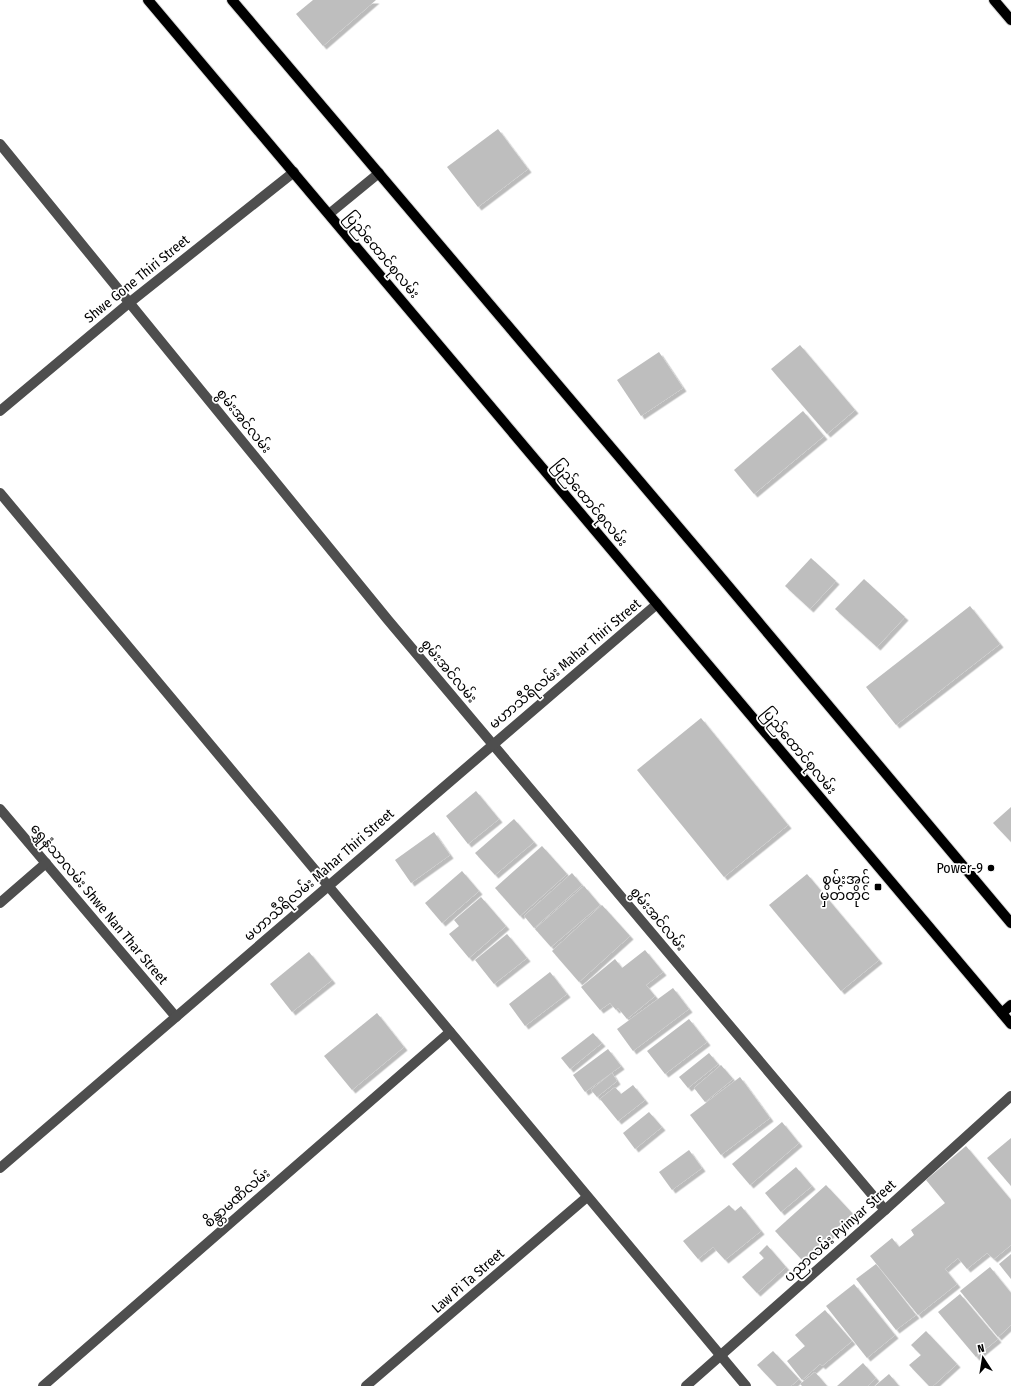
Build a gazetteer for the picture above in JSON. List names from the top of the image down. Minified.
{"streets":{"main road":["ပြည်ထောင်စုလမ်း"],"street":["Shwe Gone Thiri Street","စွမ်းအင်လမ်း","မဟာသီရိလမ်း Mahar Thiri Street","ရွှေနံသာလမ်း Shwe Nan Thar Street","စိန္တာမဏိလမ်း","ပညာလမ်း Pyinyar Street","Law Pi Ta Street"]},"crossings":[["ပြည်ထောင်စုလမ်း","Shwe Gone Thiri Street"],["ပြည်ထောင်စုလမ်း","မဟာသီရိလမ်း Mahar Thiri Street"],["Shwe Gone Thiri Street","စွမ်းအင်လမ်း"],["စွမ်းအင်လမ်း","မဟာသီရိလမ်း Mahar Thiri Street"],["စွမ်းအင်လမ်း","ပညာလမ်း Pyinyar Street"],["မဟာသီရိလမ်း Mahar Thiri Street","ရွှေနံသာလမ်း Shwe Nan Thar Street"]],"places":{"other":["Power-9"],"transit":["စွမ်းအင် မှတ်တိုင်"]},"north":"top"}
